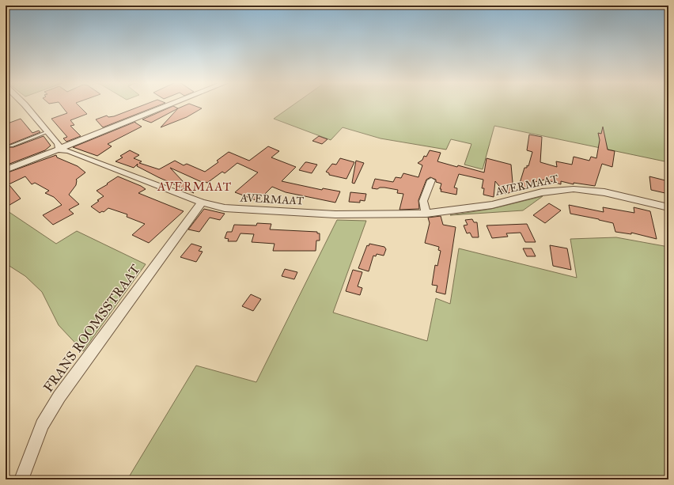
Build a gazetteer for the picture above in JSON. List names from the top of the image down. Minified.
{"streets":{"street":["AVERMAAT","FRANS ROOMSSTRAAT"]},"crossings":[["AVERMAAT","FRANS ROOMSSTRAAT"]],"districts":["AVERMAAT"]}
